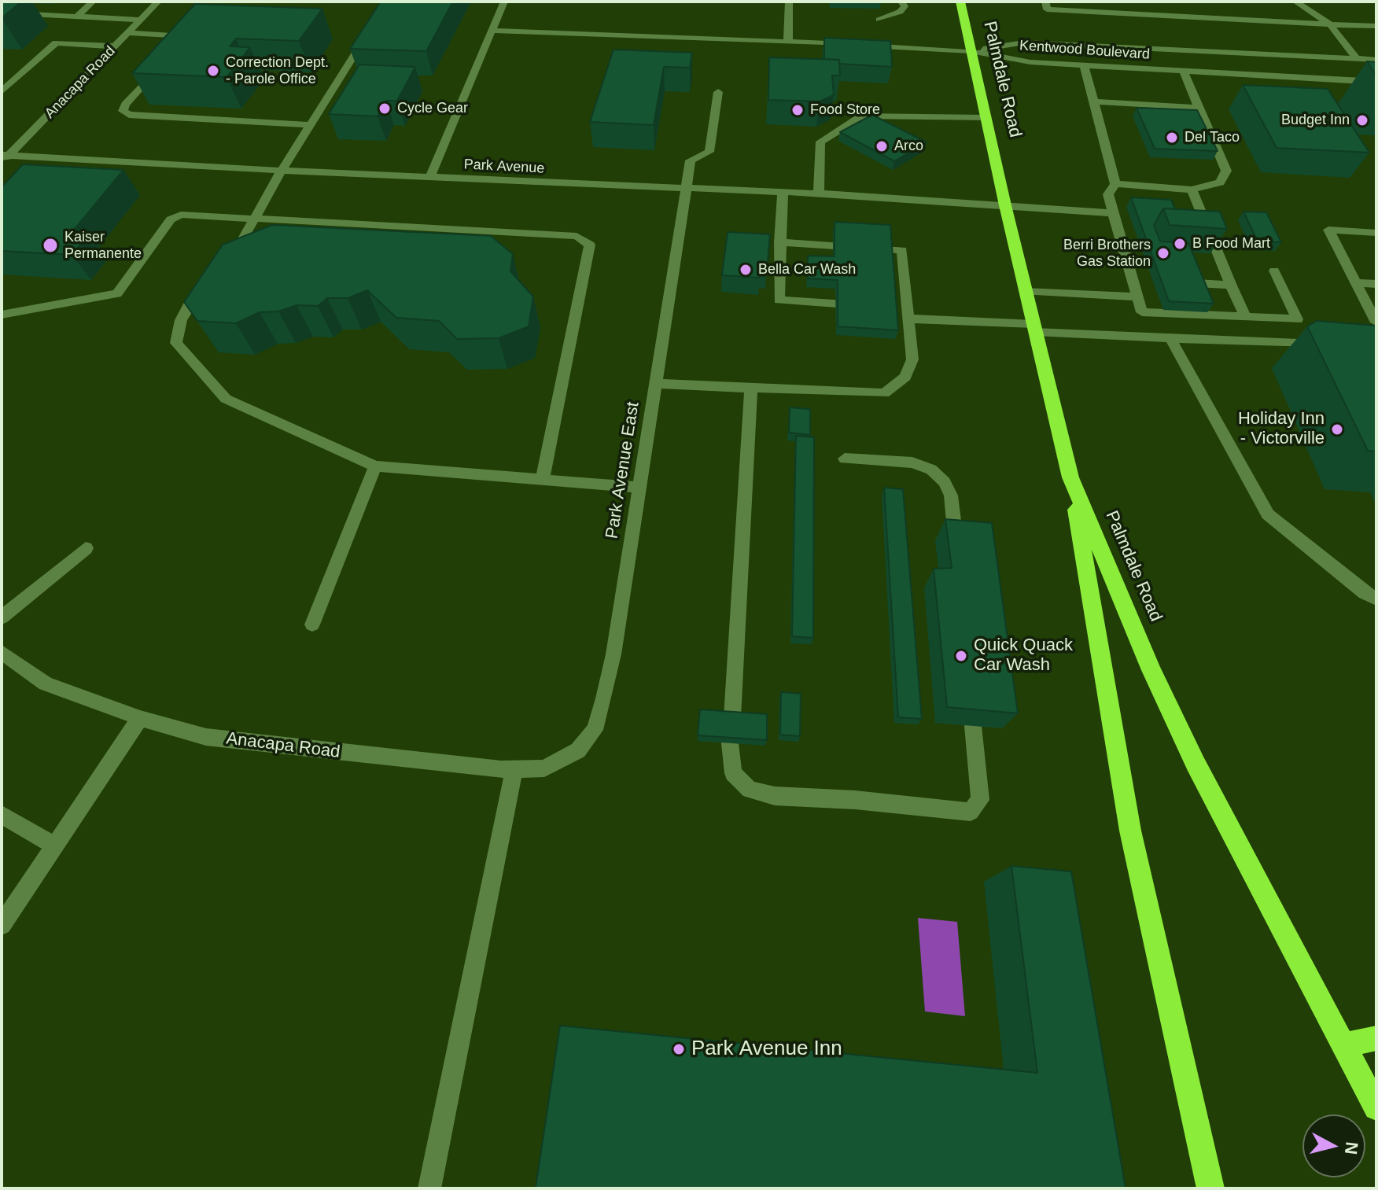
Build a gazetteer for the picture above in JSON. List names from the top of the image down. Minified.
{"streets":{"highway":["Palmdale Road"],"street":["Kentwood Boulevard","Anacapa Road","Park Avenue","Park Avenue East"]},"crossings":[["Kentwood Boulevard","Palmdale Road"],["Palmdale Road","Park Avenue"],["Anacapa Road","Park Avenue"],["Anacapa Road","Park Avenue East"],["Park Avenue","Park Avenue East"]],"places":["Correction Dept. - Parole Office","Cycle Gear","Food Store","Budget Inn","Del Taco","Arco","B Food Mart","Kaiser Permanente","Berri Brothers Gas Station","Bella Car Wash","Holiday Inn - Victorville","Quick Quack Car Wash","Park Avenue Inn"],"north":"right"}
